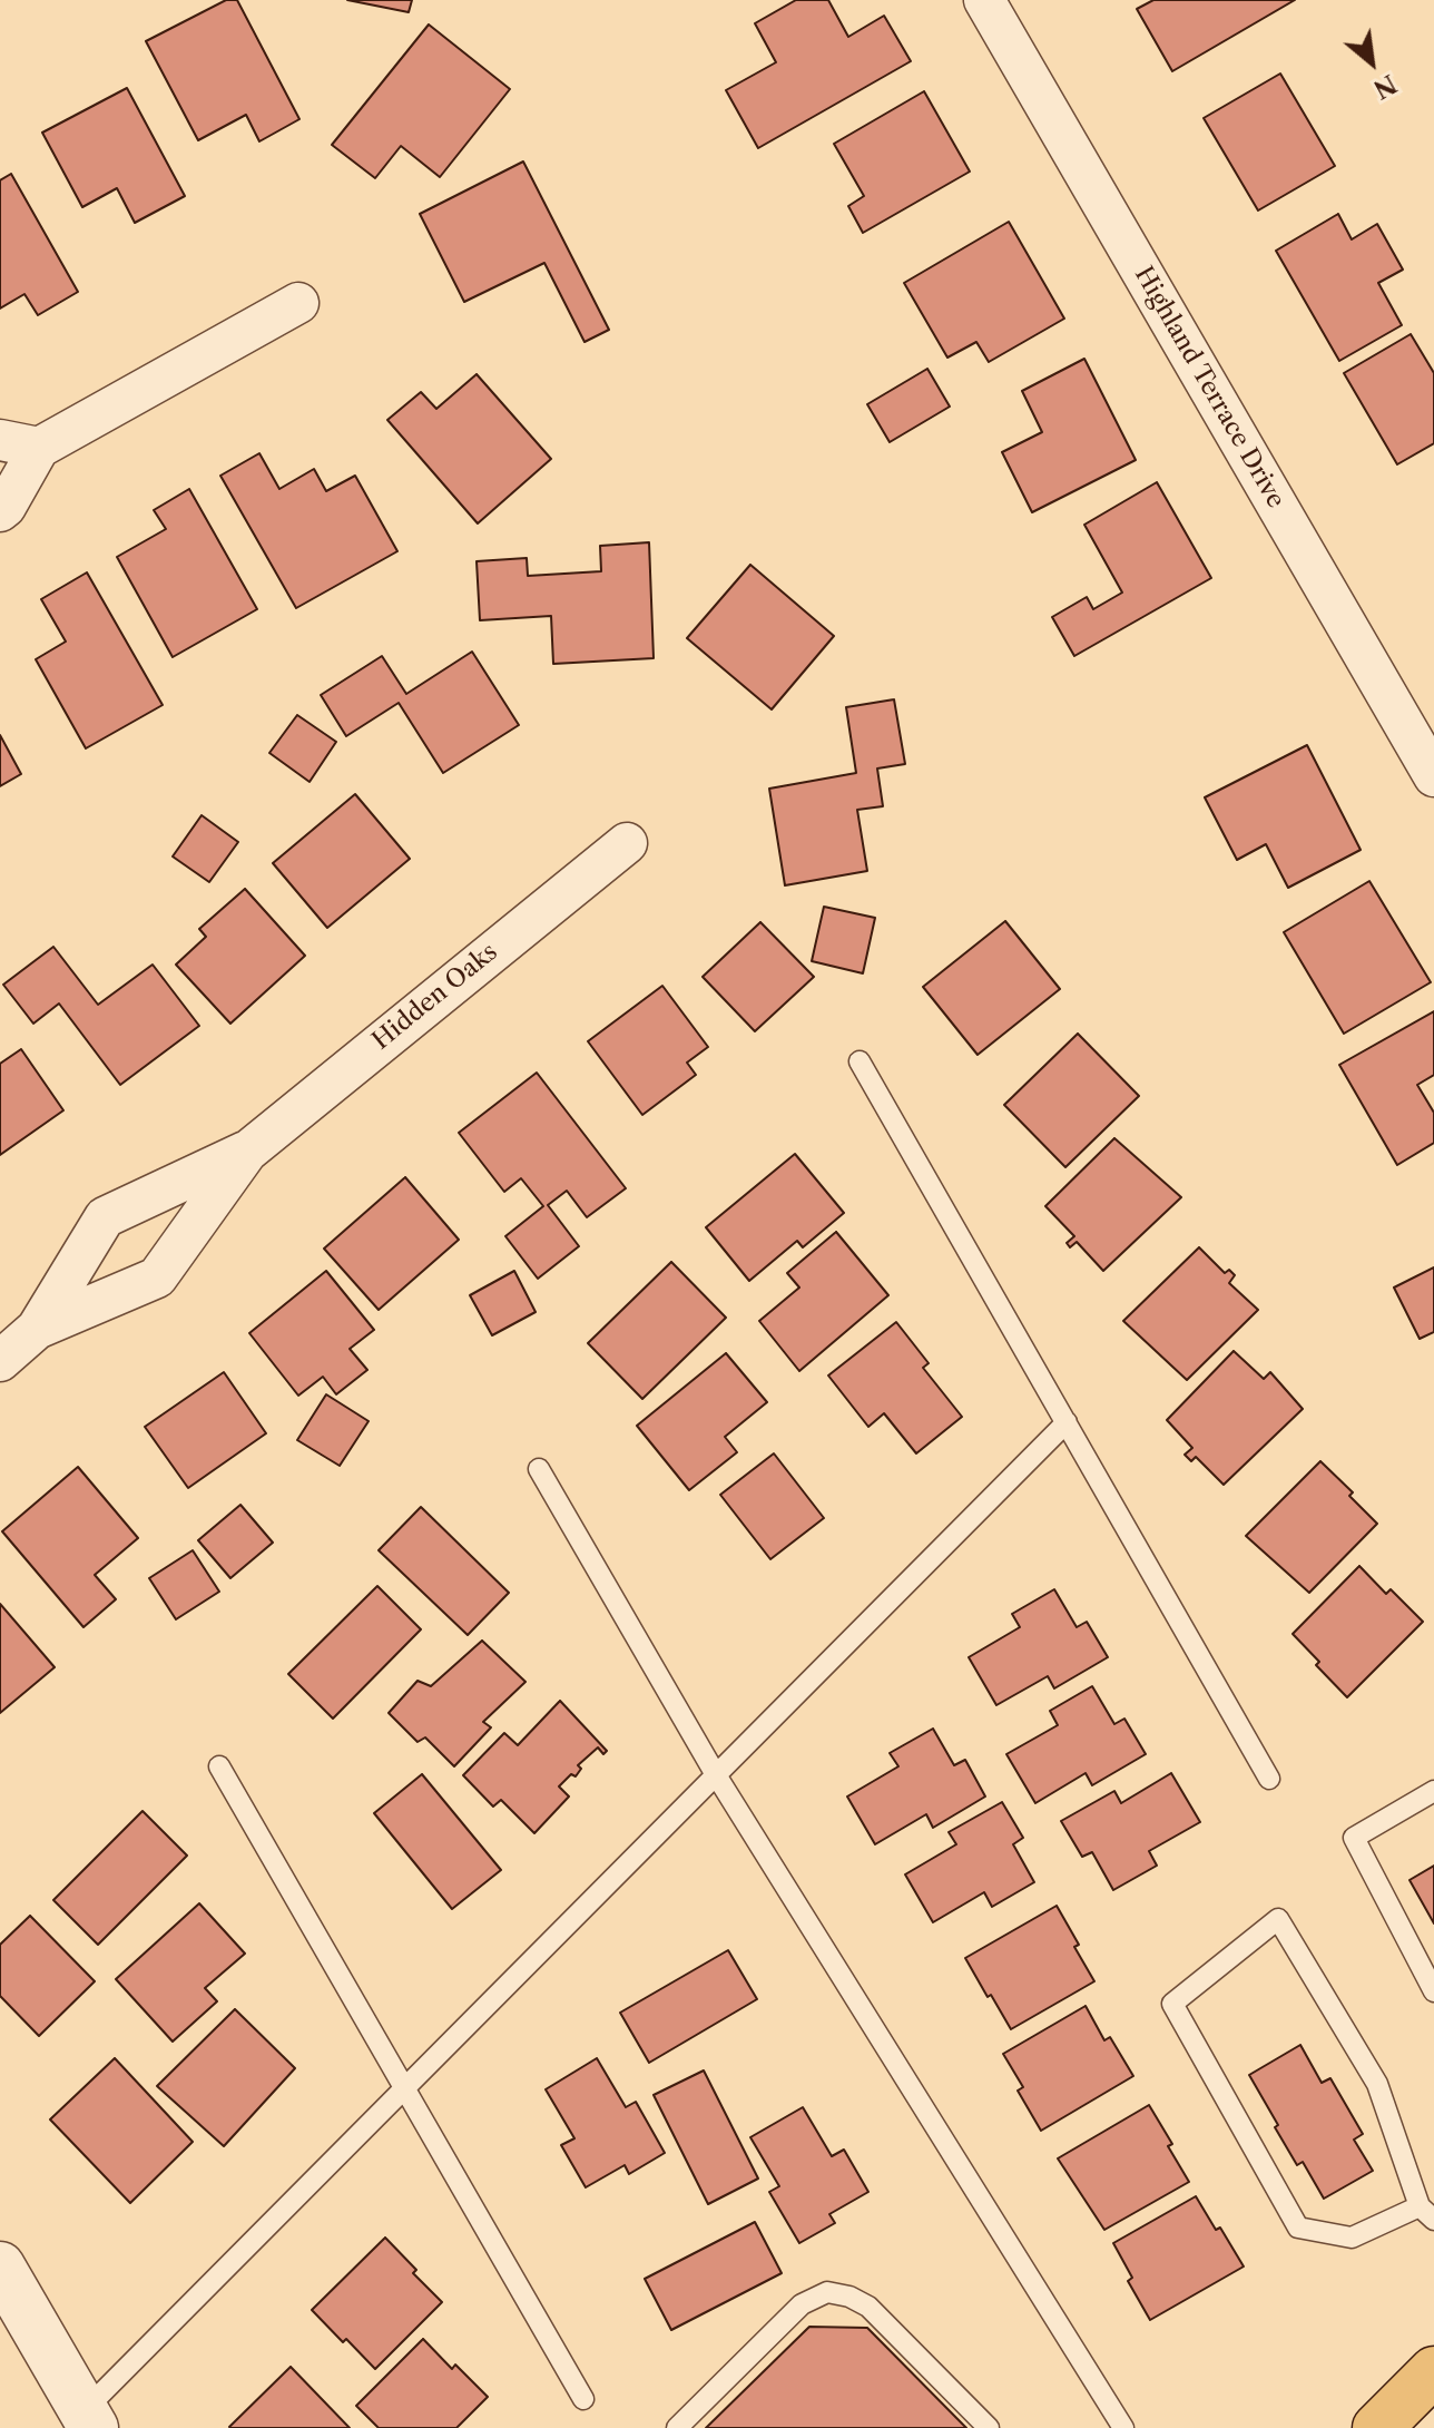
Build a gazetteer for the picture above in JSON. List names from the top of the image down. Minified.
{"streets":{"street":["Highland Terrace Drive","Hidden Oaks"]},"north":"bottom right"}
